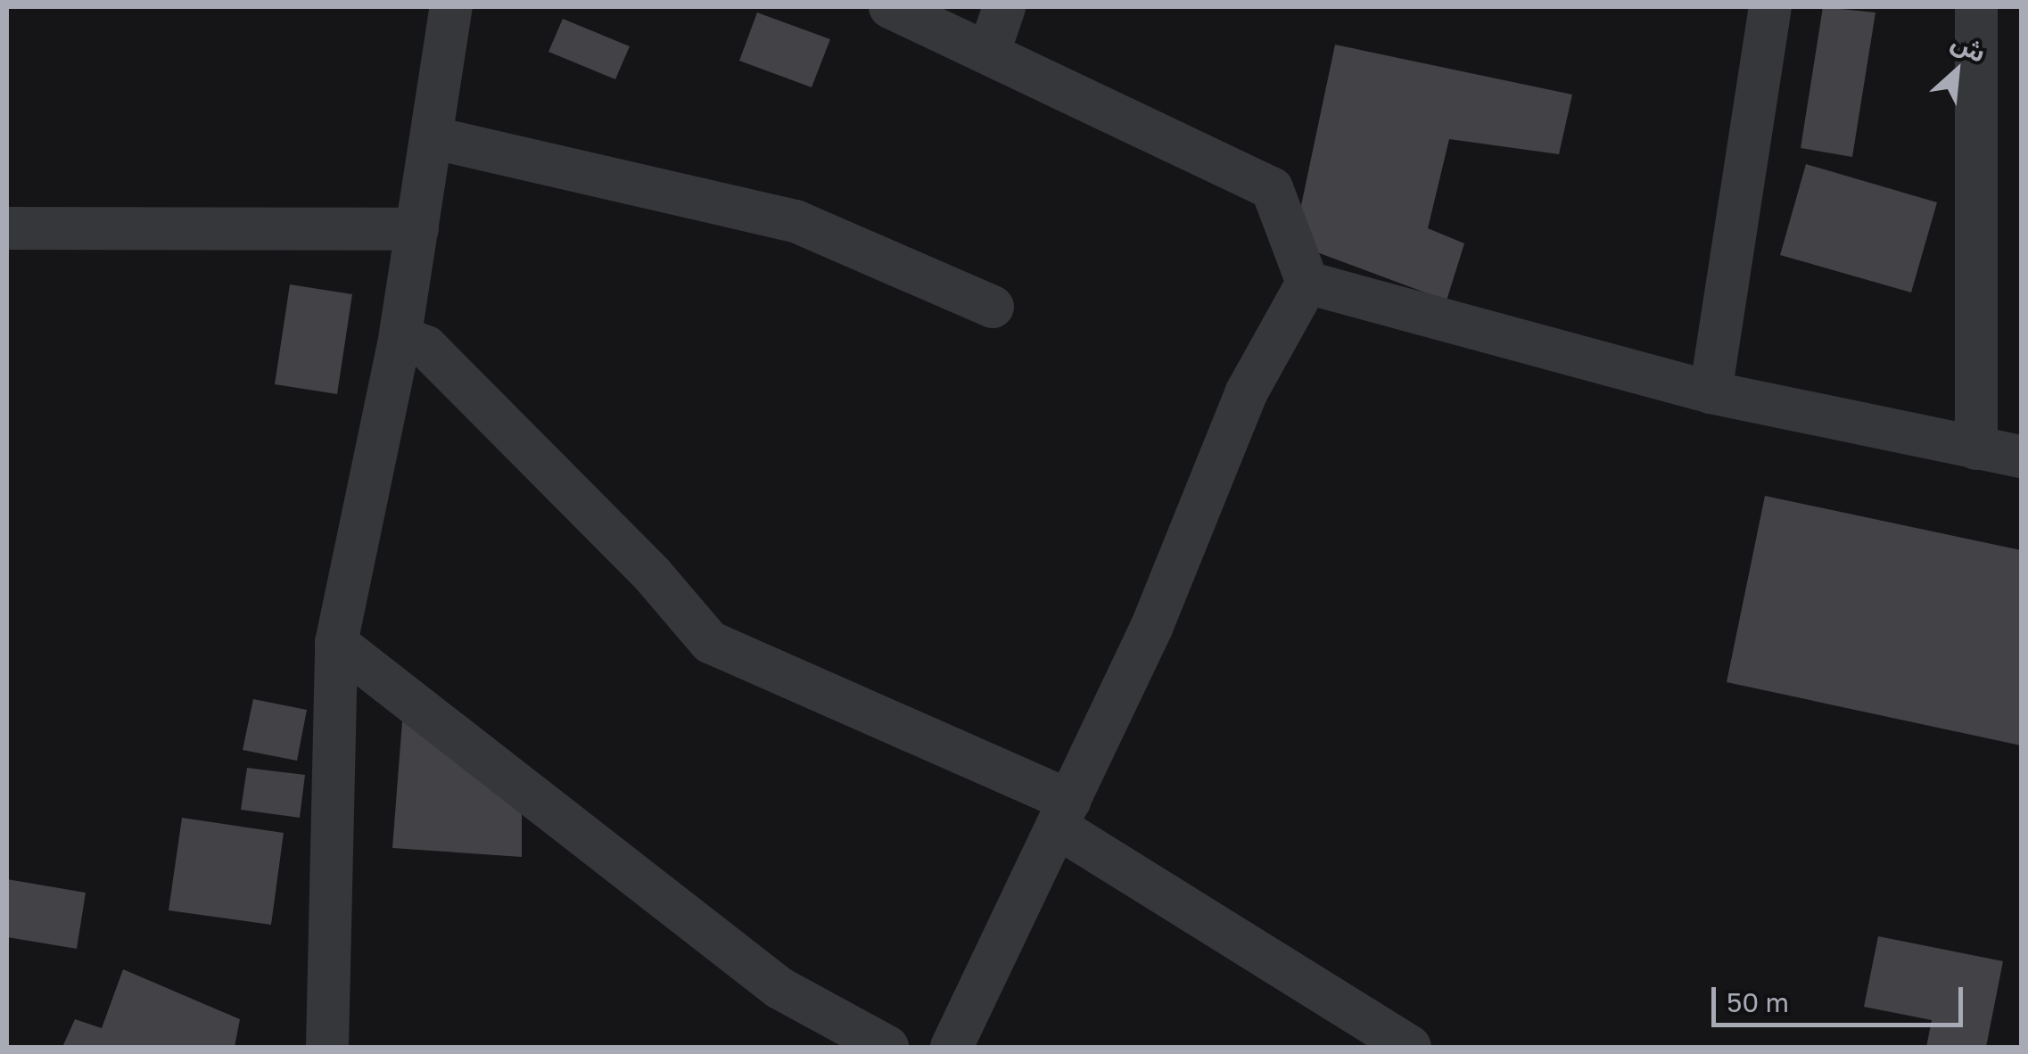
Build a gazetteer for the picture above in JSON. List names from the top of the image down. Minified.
{"scale_bar":"50 m","north":"top right"}
